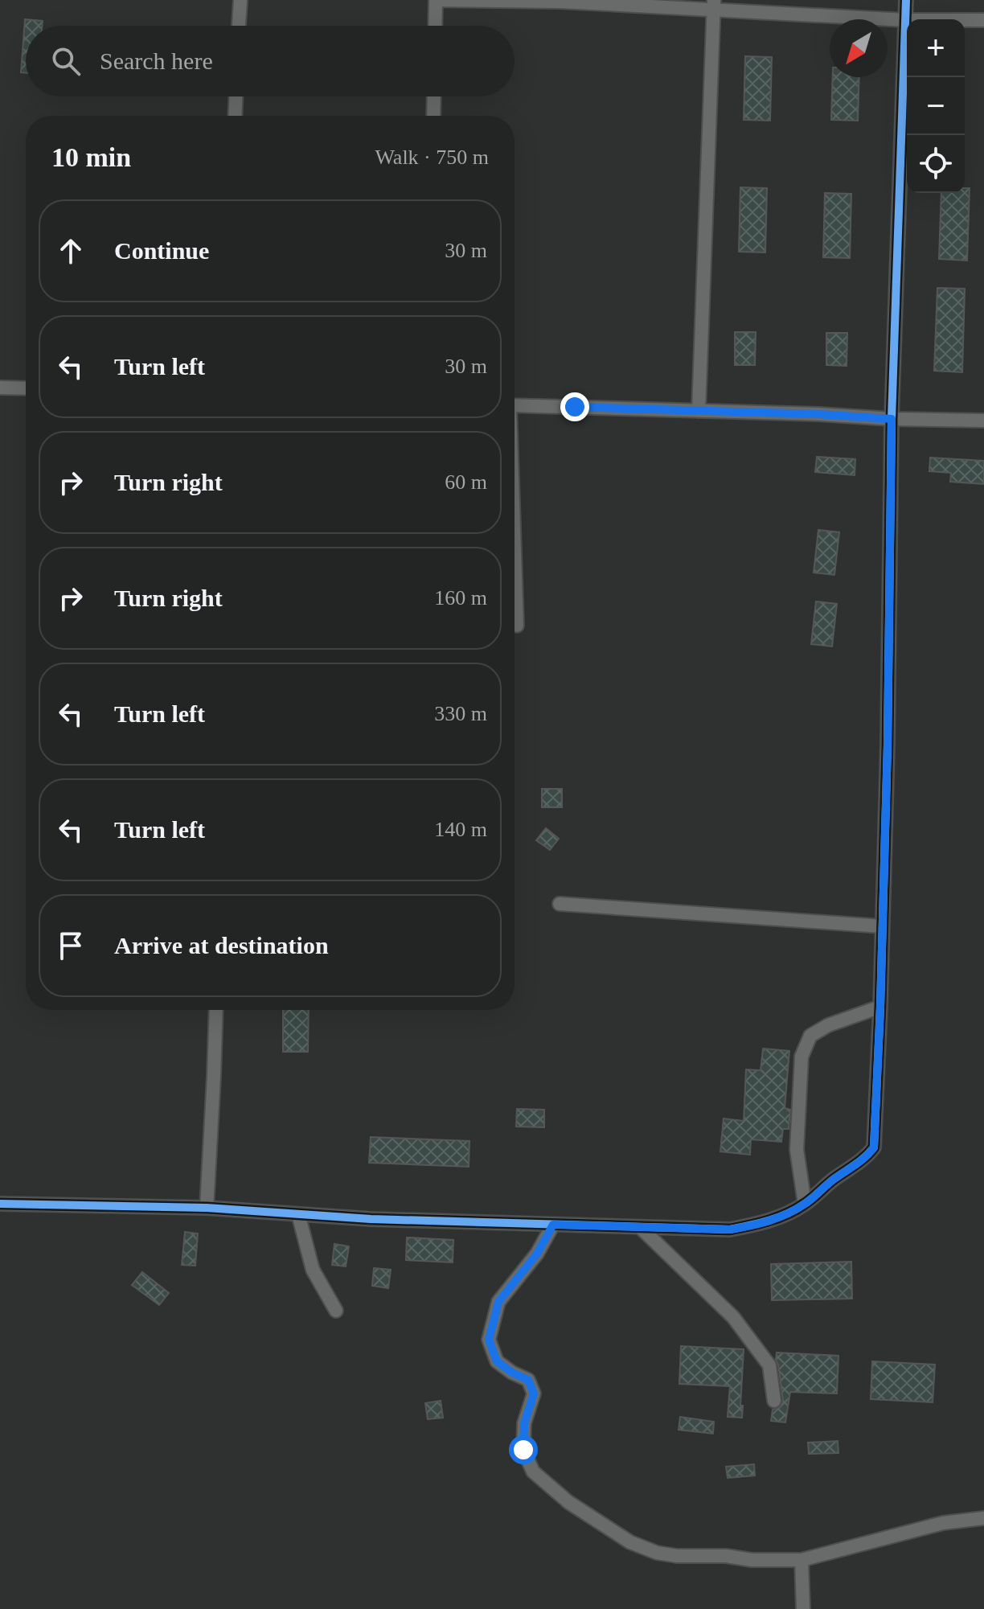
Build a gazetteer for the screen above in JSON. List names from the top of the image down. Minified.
{"north":"bottom left","page":{"map_buttons":["+","−"],"search":"Search here","heading":["10 min","Walk · 750 m"],"list":[["Continue","30 m"],["Turn left","30 m"],["Turn right","60 m"],["Turn right","160 m"],["Turn left","330 m"],["Turn left","140 m"],"Arrive at destination"]}}
